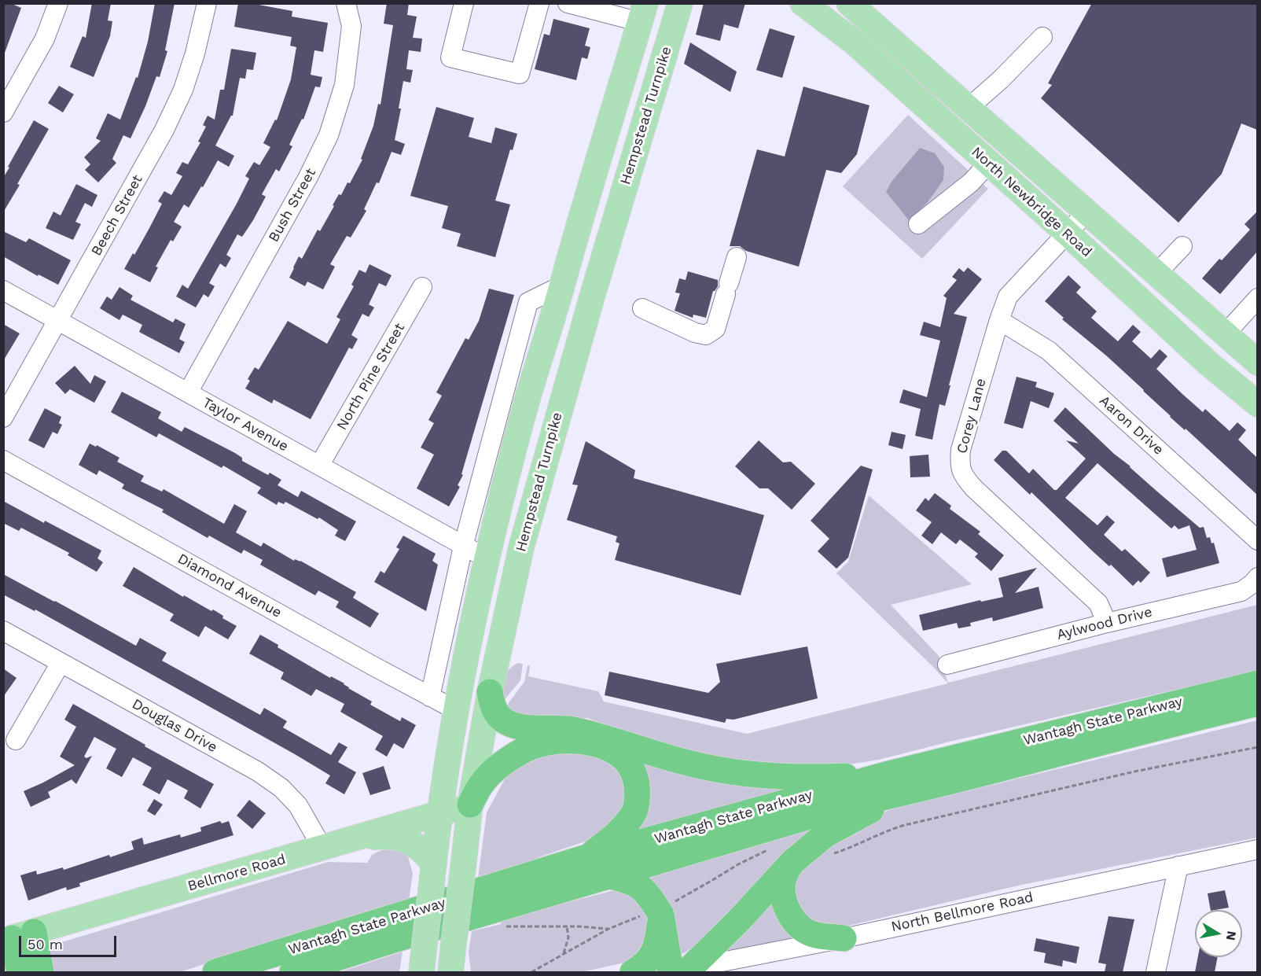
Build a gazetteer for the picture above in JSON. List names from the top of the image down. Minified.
{"streets":{"highway":["Wantagh State Parkway"],"main road":["Hempstead Turnpike","North Newbridge Road","Bellmore Road"],"street":["Bush Street","Beech Street","North Pine Street","Corey Lane","Taylor Avenue","Aaron Drive","Diamond Avenue","Aylwood Drive","Douglas Drive","North Bellmore Road"]},"crossings":[["Hempstead Turnpike","Bellmore Road"],["North Newbridge Road","Corey Lane"],["Bush Street","Taylor Avenue"],["Beech Street","Taylor Avenue"],["North Pine Street","Taylor Avenue"],["Corey Lane","Aaron Drive"],["Corey Lane","Aylwood Drive"],["Douglas Drive","Bellmore Road"]],"scale_bar":"50 m","north":"right"}
